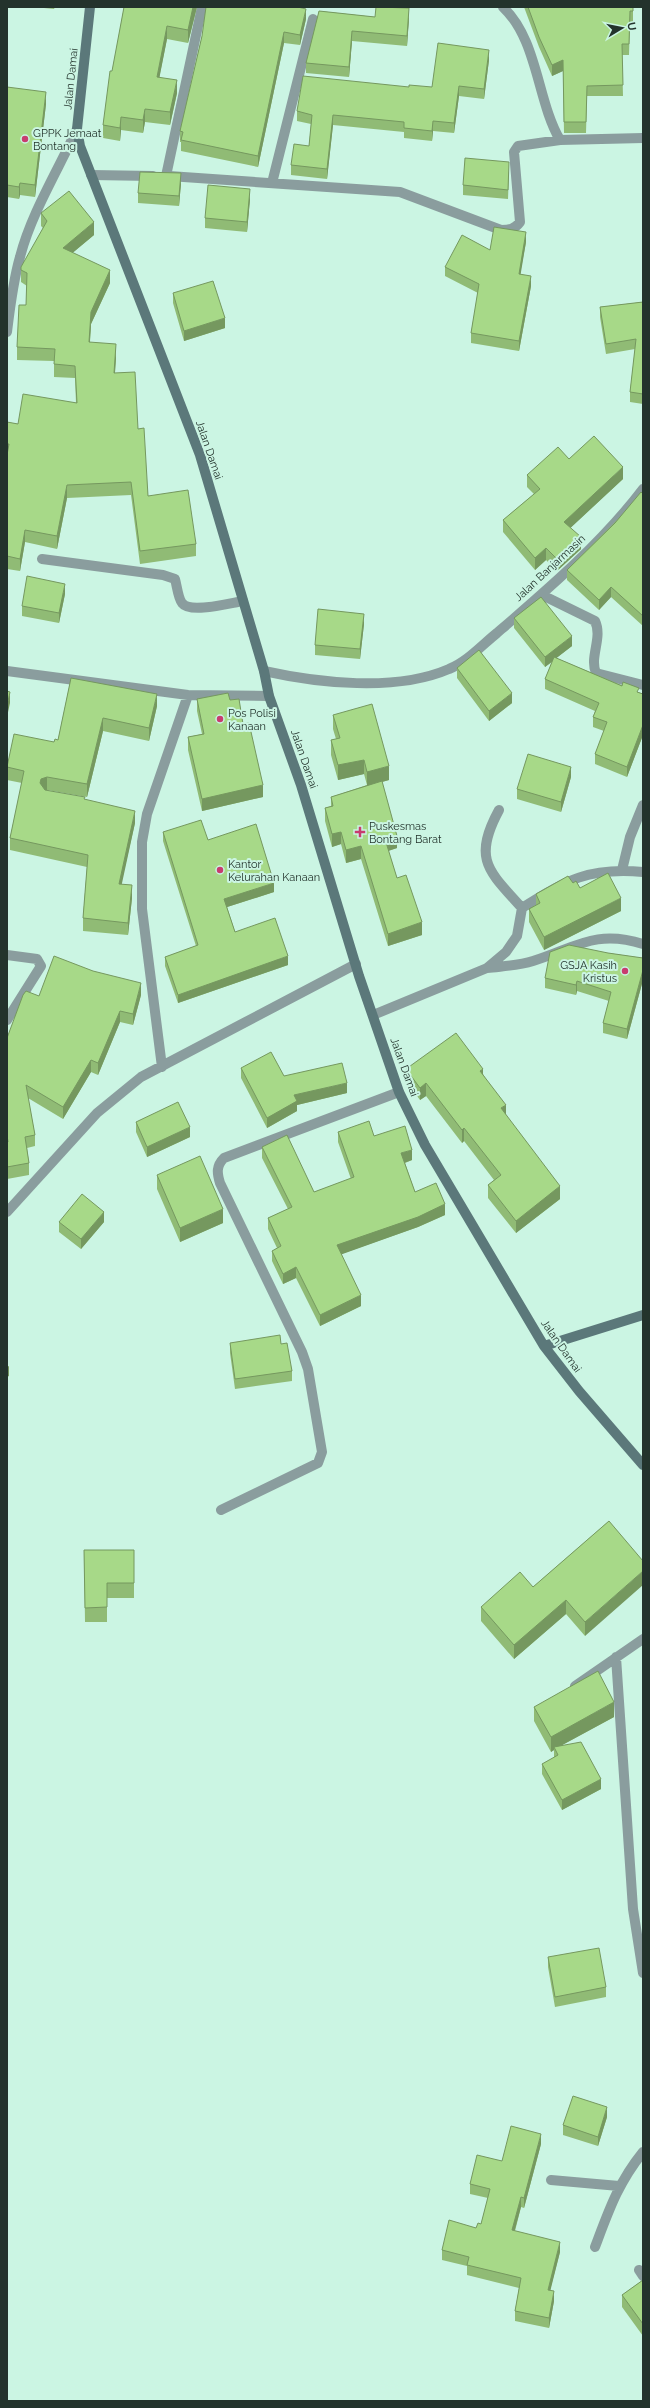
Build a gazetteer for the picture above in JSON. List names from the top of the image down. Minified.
{"streets":{"street":["Jalan Damai","Jalan Banjarmasin"]},"crossings":[["Jalan Damai","Jalan Banjarmasin"]],"places":{"other":["GPPK Jemaat Bontang","Pos Polisi Kanaan","Kantor Kelurahan Kanaan","GSJA Kasih Kristus"],"health":["Puskesmas Bontang Barat"]},"north":"right"}
